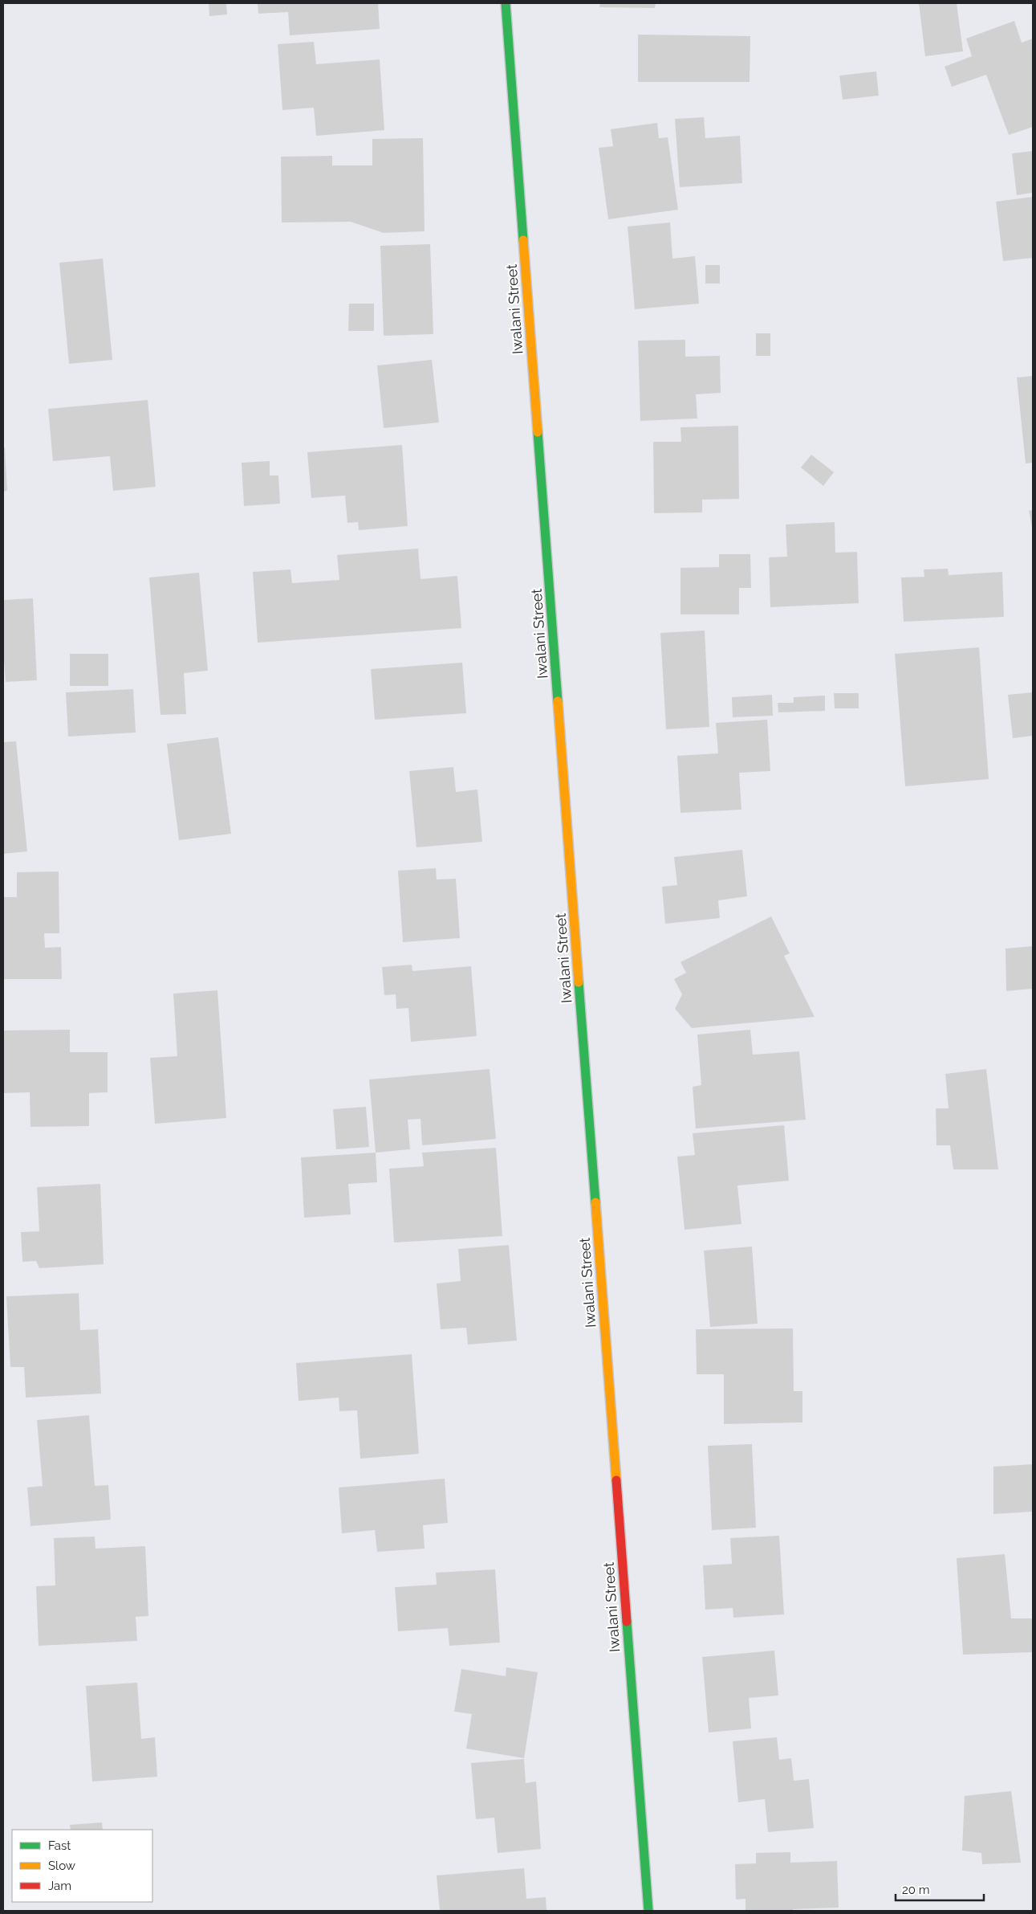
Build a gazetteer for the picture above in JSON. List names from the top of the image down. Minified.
{"streets":{"street":["Iwalani Street"]},"legend":["Fast","Slow","Jam"],"scale_bar":"20 m"}
